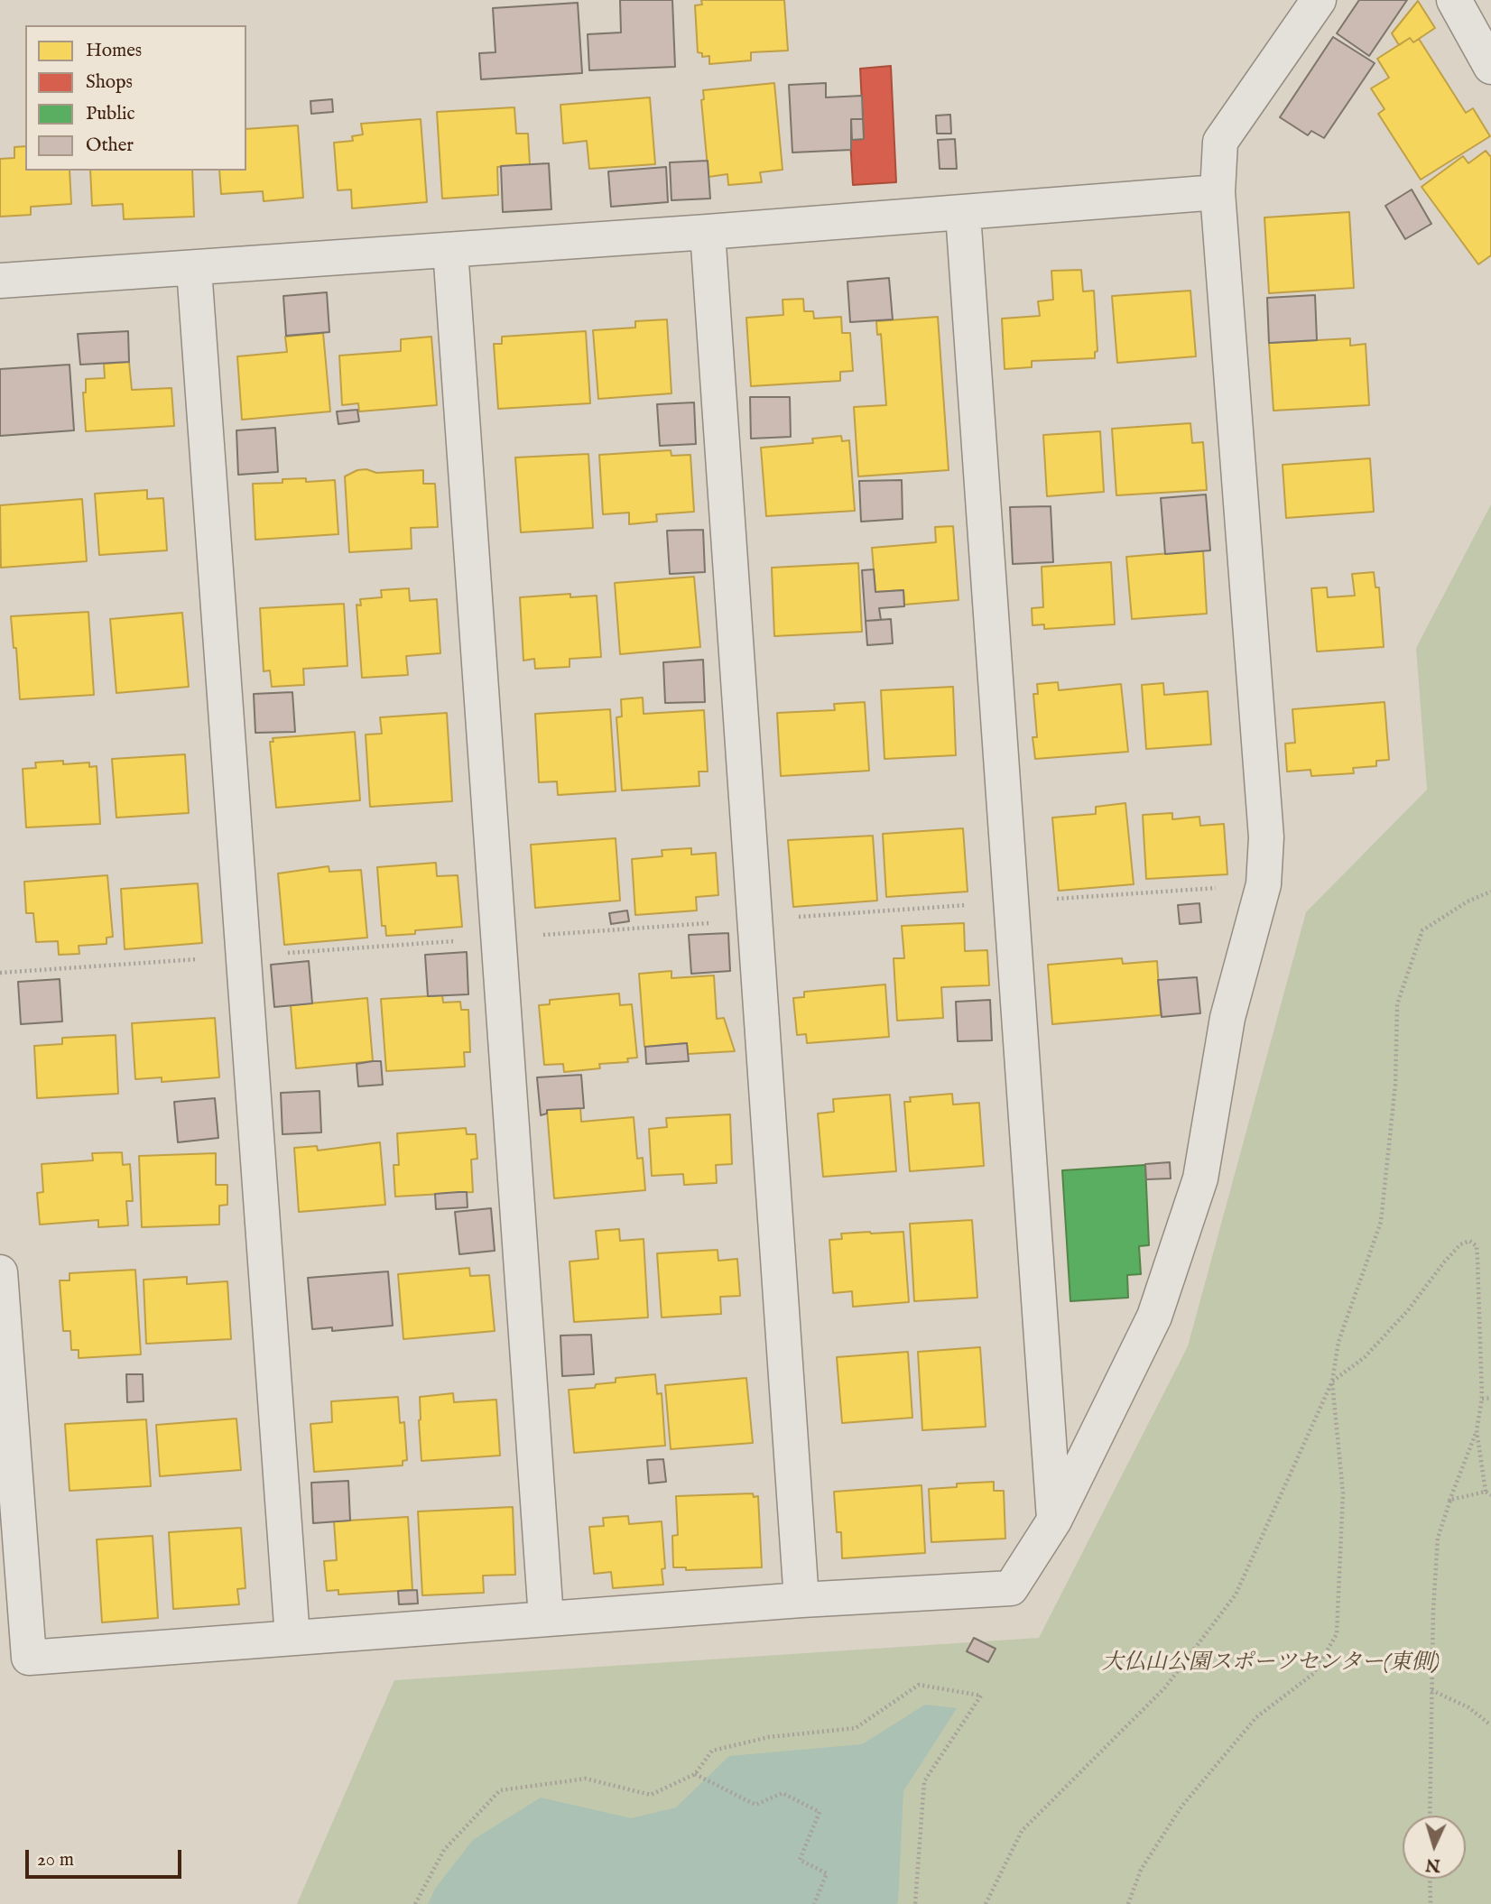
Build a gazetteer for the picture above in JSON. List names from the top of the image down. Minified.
{"parks":["大仏山公園スポーツセンター(東側)"],"legend":["Homes","Shops","Public","Other"],"scale_bar":"20 m","north":"bottom"}
